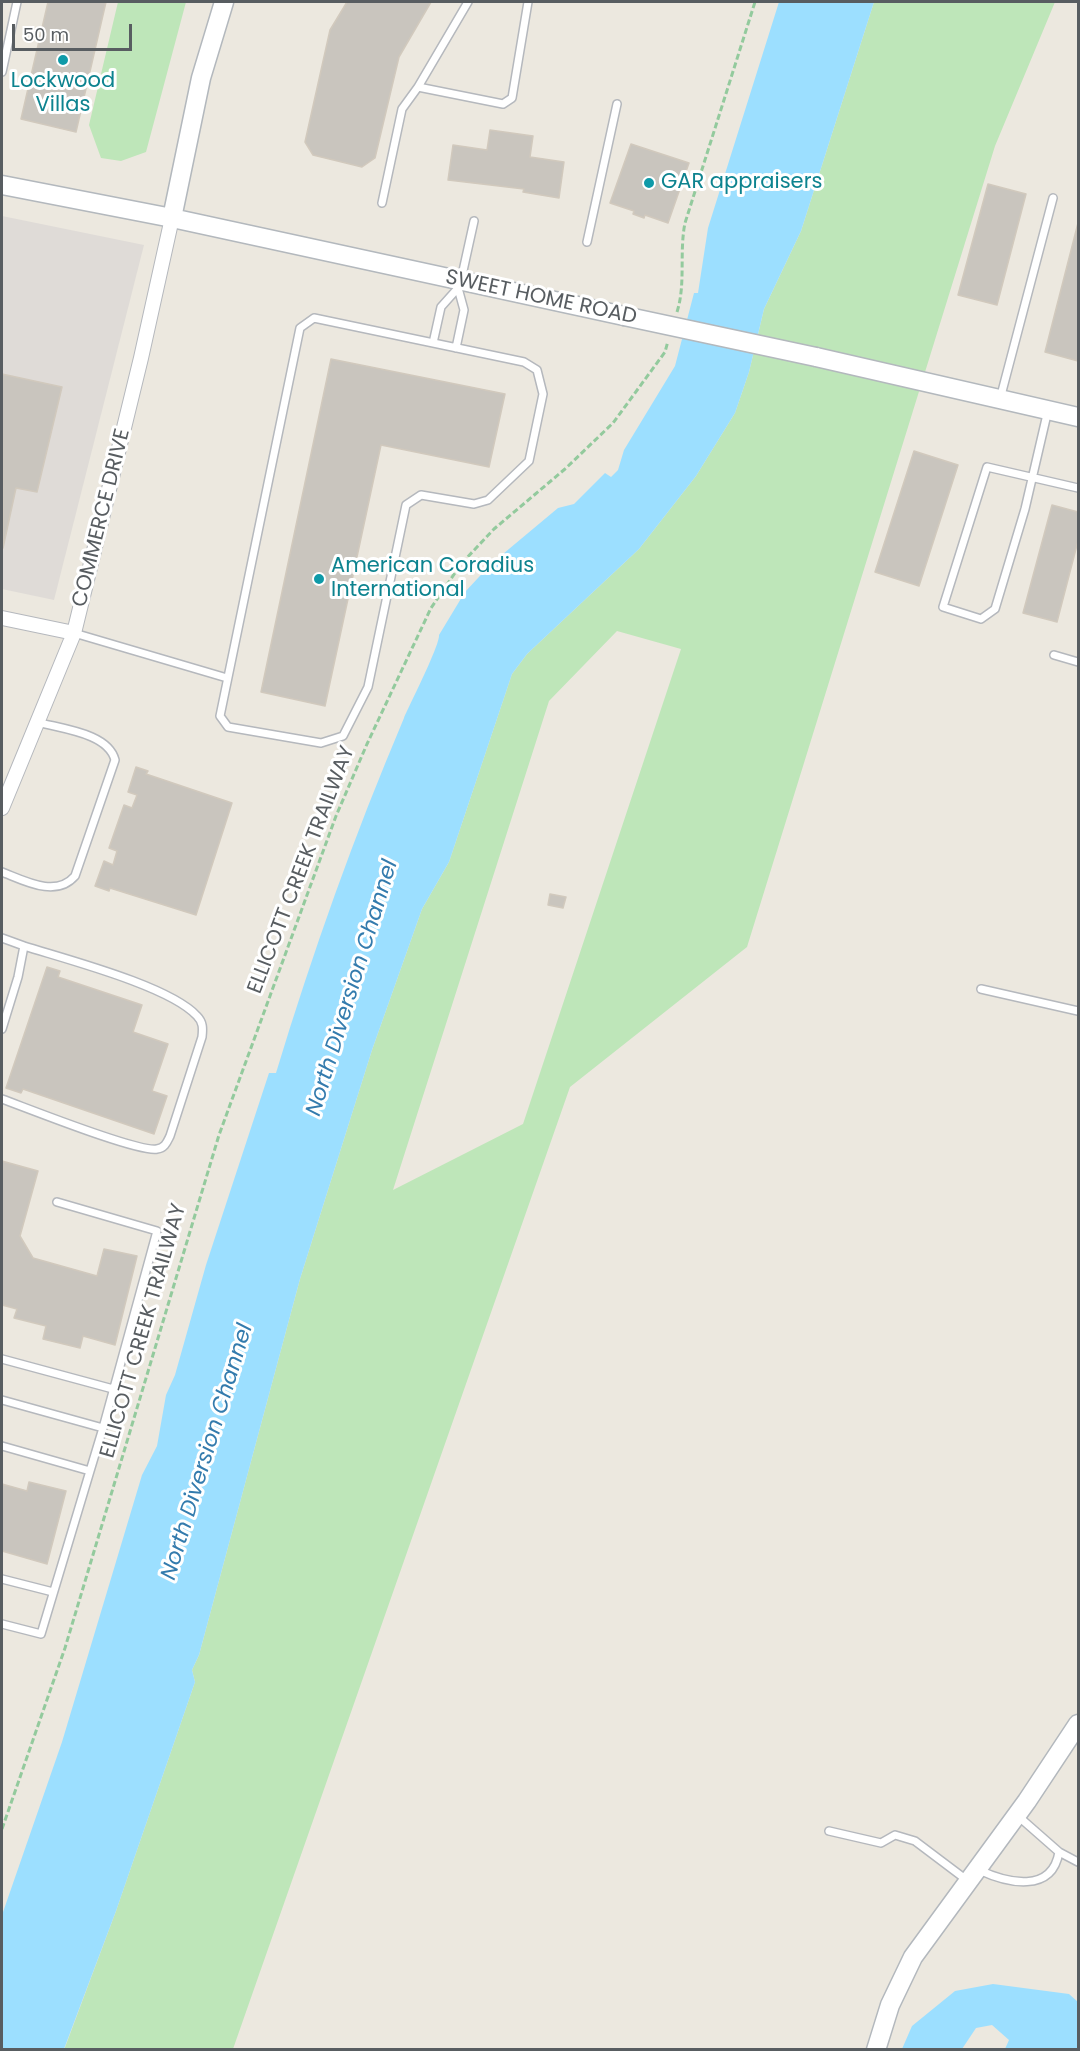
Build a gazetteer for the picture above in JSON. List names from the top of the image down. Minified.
{"streets":{"main road":["SWEET HOME ROAD"],"street":["COMMERCE DRIVE"],"path":["ELLICOTT CREEK TRAILWAY"]},"crossings":[["SWEET HOME ROAD","COMMERCE DRIVE"]],"water":["North Diversion Channel"],"places":["Lockwood Villas","GAR appraisers","American Coradius International"],"scale_bar":"50 m"}
